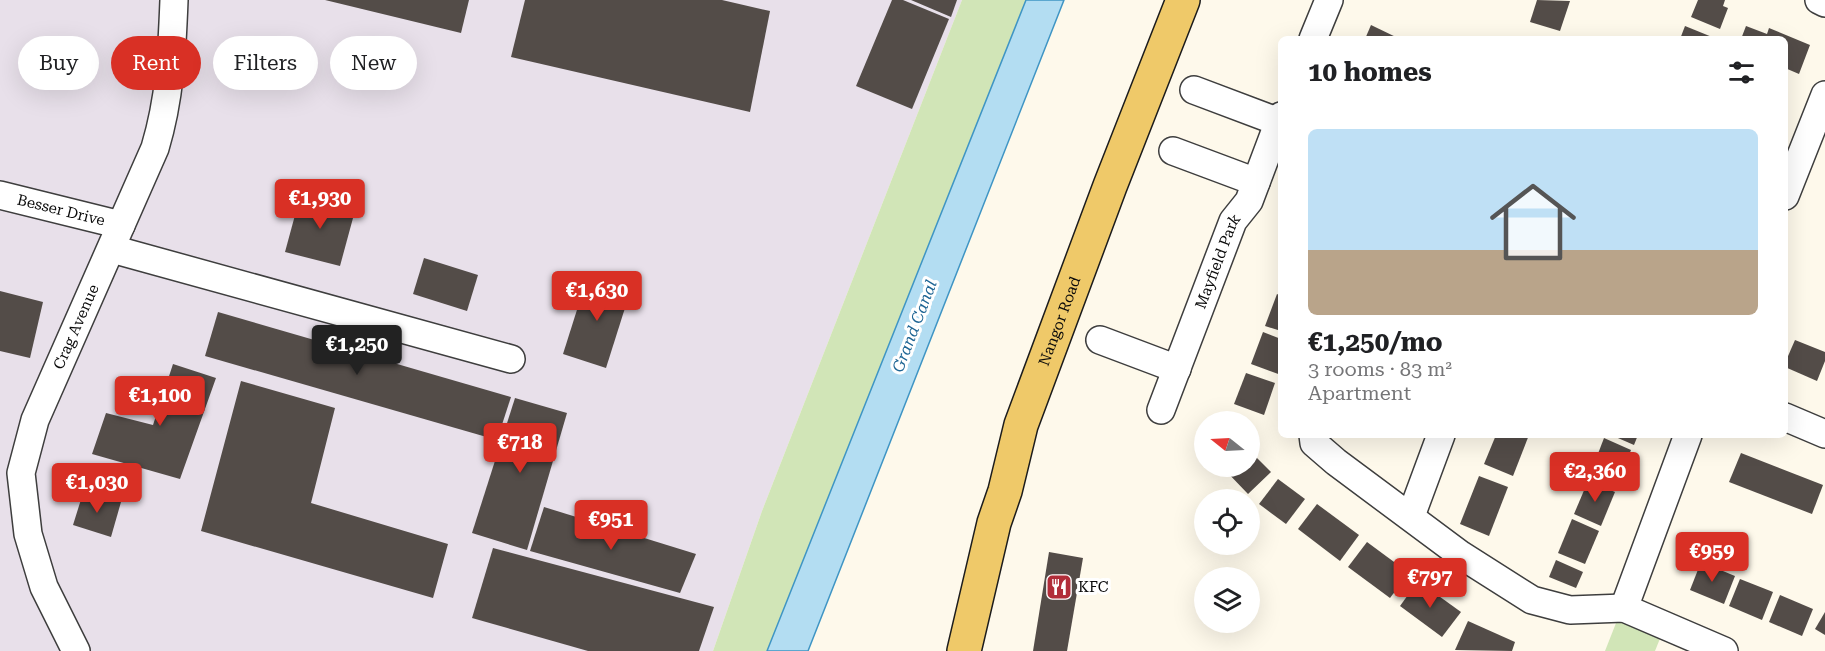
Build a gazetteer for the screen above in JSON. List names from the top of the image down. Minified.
{"streets":{"main road":["Nangor Road"],"street":["Besser Drive","Mayfield Park","Crag Avenue"]},"crossings":[["Besser Drive","Crag Avenue"]],"water":["Grand Canal"],"places":{"restaurant":["KFC"]},"north":"left","page":{"chip":["Buy","Rent","Filters","New"],"heading":"10 homes","list":[{"name":"€1,250/mo","note":"3 rooms · 83 m² · Apartment"}],"price":["€1,930","€1,630","€1,250","€1,100","€718","€2,360","€1,030","€951","€959","€797"]}}
